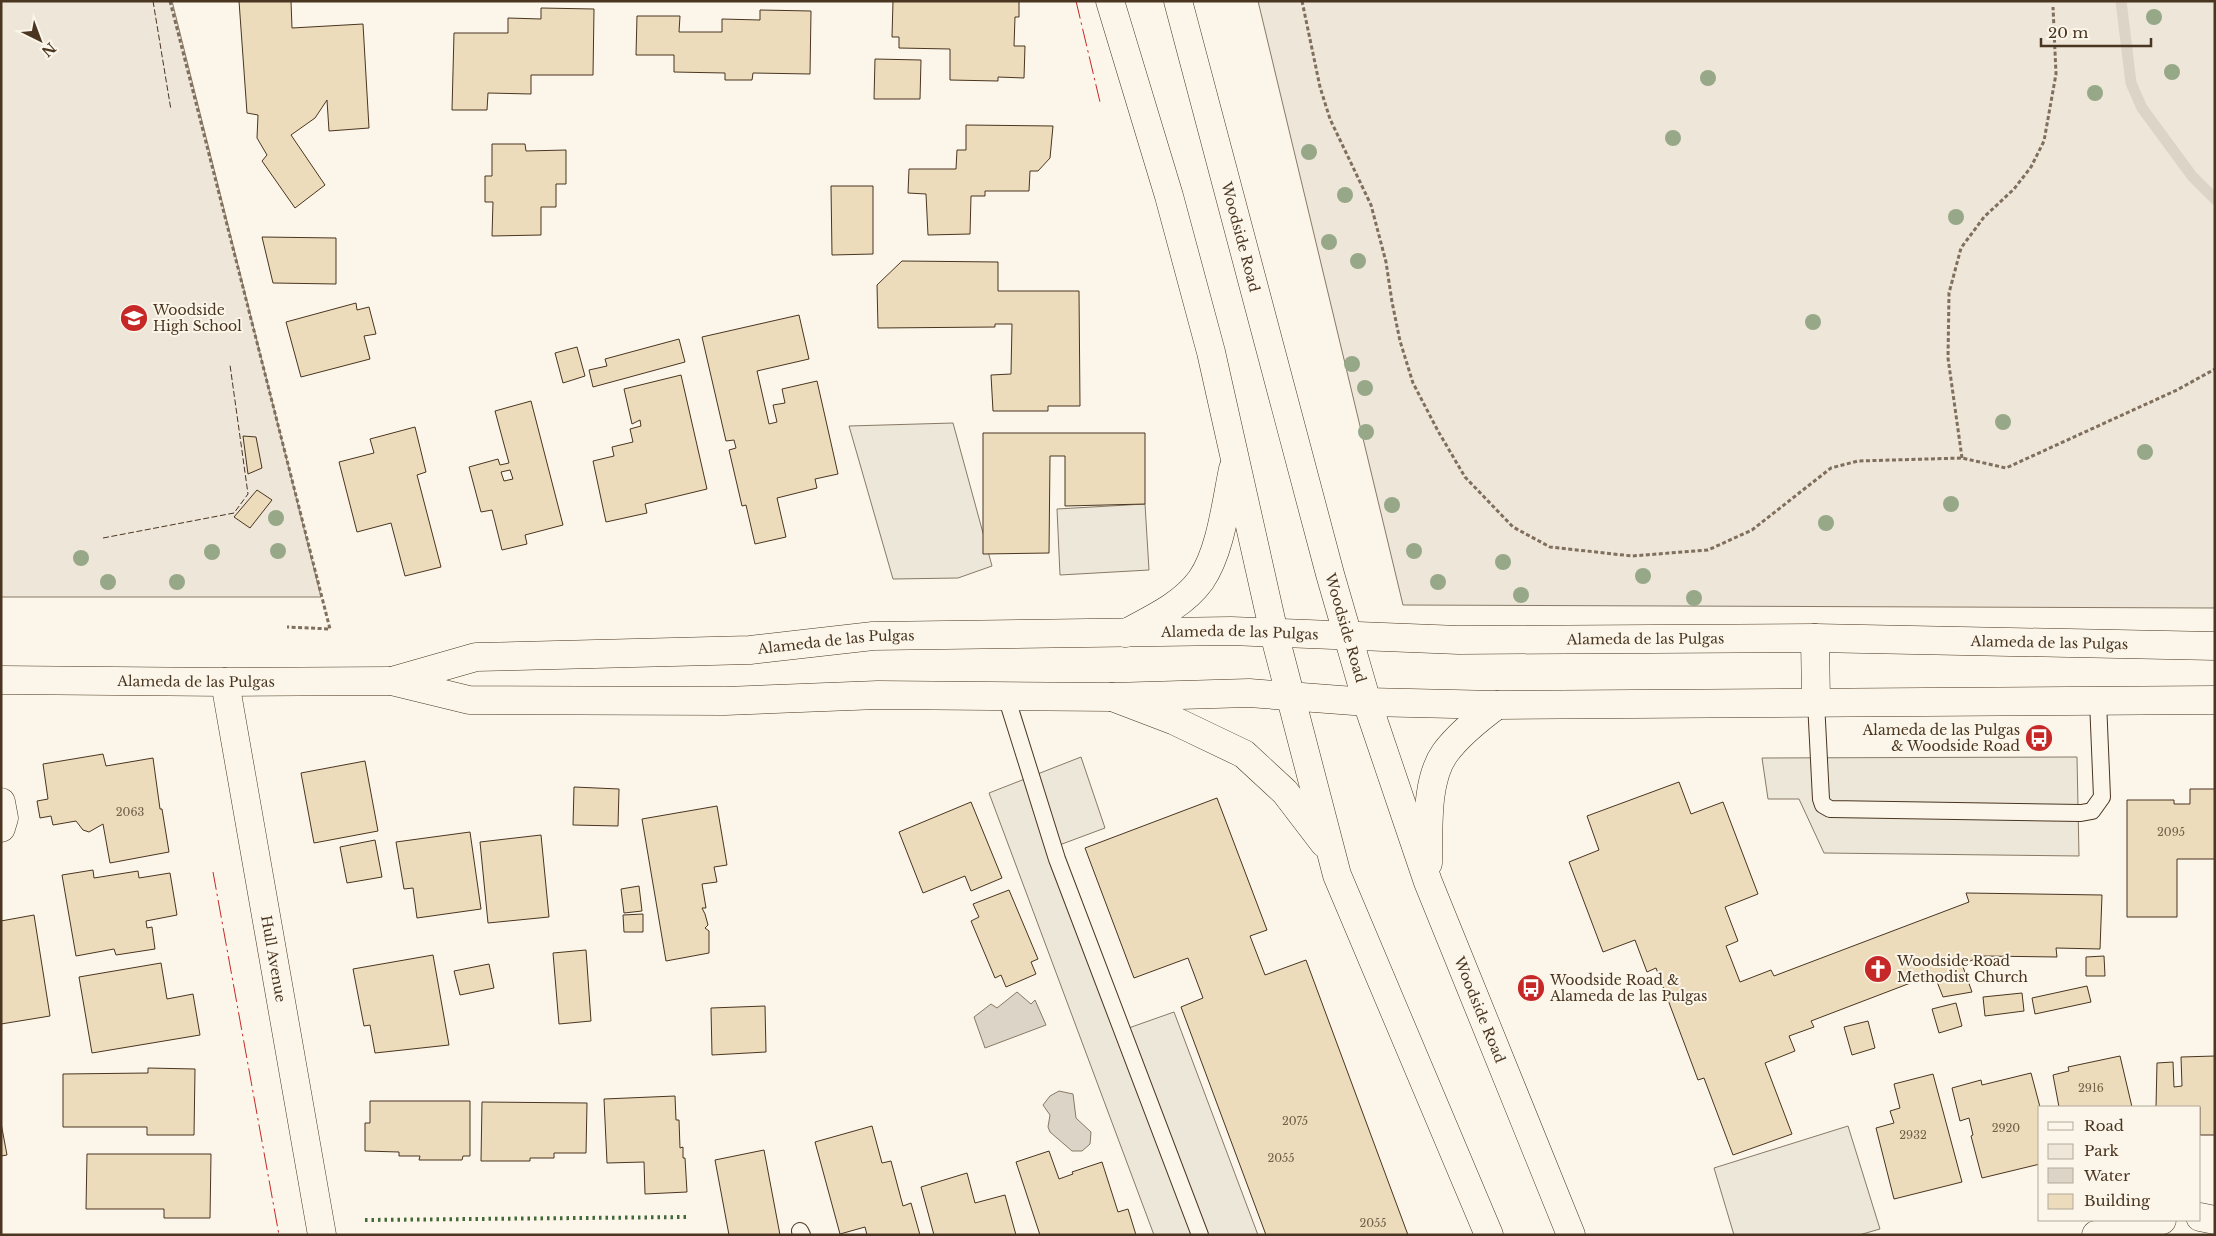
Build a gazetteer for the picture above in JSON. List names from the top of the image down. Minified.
{"streets":{"main road":["Woodside Road","Alameda de las Pulgas","Hull Avenue"]},"crossings":[["Woodside Road","Alameda de las Pulgas"],["Alameda de las Pulgas","Hull Avenue"]],"places":{"school or university":["Woodside High School"],"bus stop":["Alameda de las Pulgas & Woodside Road","Woodside Road & Alameda de las Pulgas"],"church":["Woodside Road Methodist Church"]},"house_numbers":["2063","2095","2916","2075","2920","2932","2055","2055"],"legend":["Road","Park","Water","Building"],"scale_bar":"20 m","north":"bottom right"}
